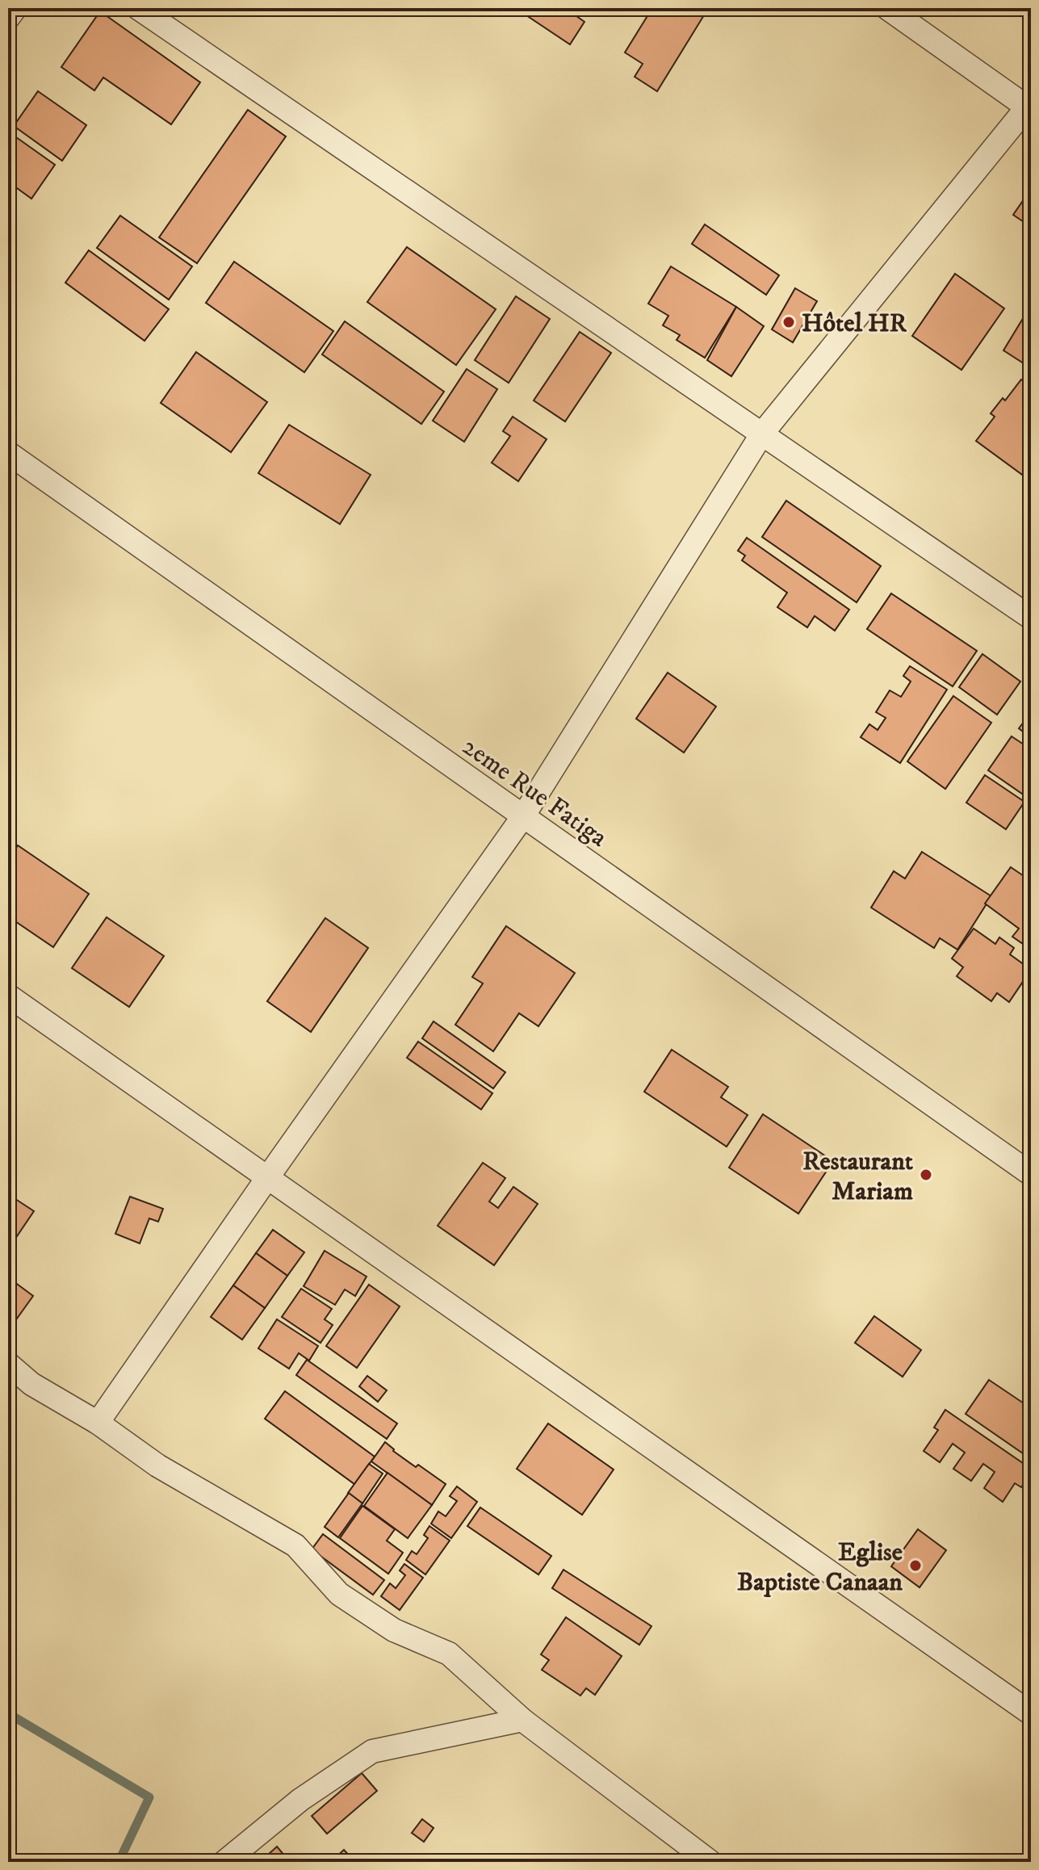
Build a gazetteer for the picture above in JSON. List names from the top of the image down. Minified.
{"streets":{"street":["2eme Rue Fatiga"]},"places":["Hôtel HR","Restaurant Mariam","Eglise Baptiste Canaan"]}
